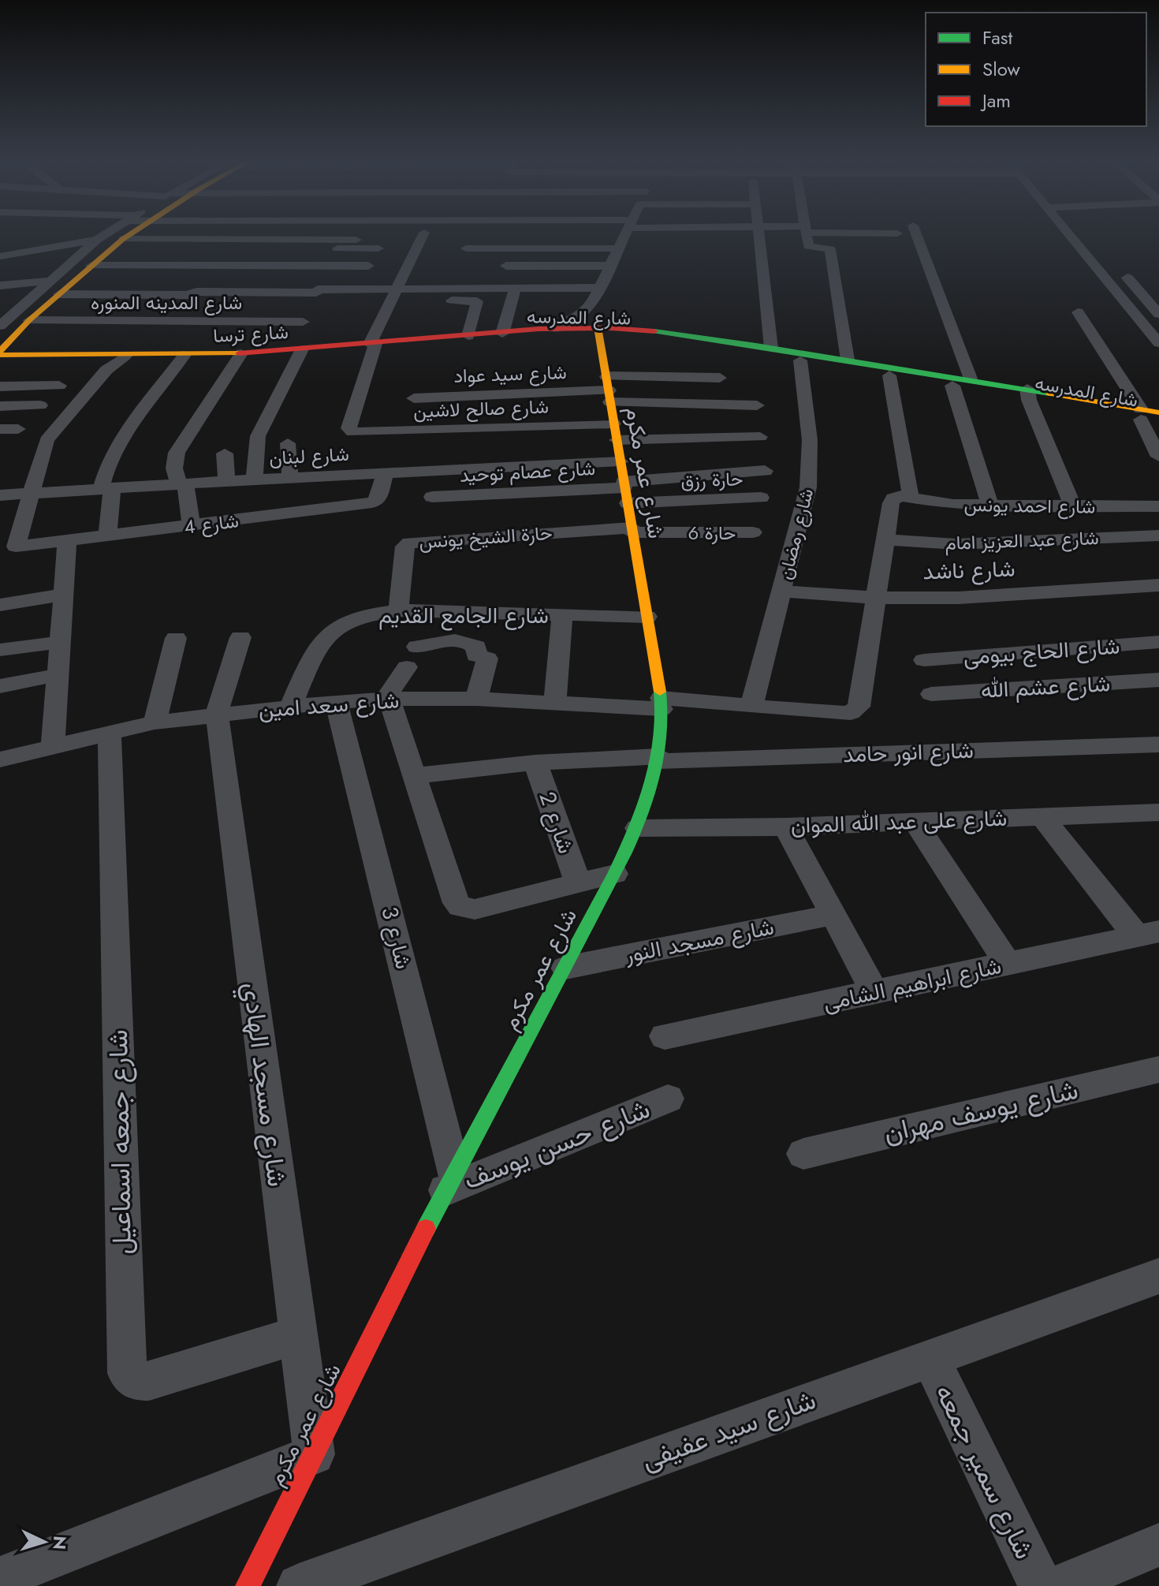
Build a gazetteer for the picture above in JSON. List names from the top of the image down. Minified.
{"streets":{"main road":["شارع المدرسه","شارع ترسا","شارع عمر مكرم"],"street":["شارع المدينه المنوره","شارع سيد عواد","شارع صالح لاشين","شارع لبنان","شارع عصام توحيد","حارة رزق","شارع احمد يونس","شارع 4","حارة 6","شارع رمضان","حارة الشيخ يونس","شارع عبد العزيز امام","شارع ناشد","شارع الجامع القديم","شارع الحاج بيومى","شارع عشم الله","شارع سعد امين","شارع انور حامد","شارع على عبد الله الموان","شارع 2","شارع 3","شارع مسجد النور","شارع ابراهيم الشامى","شارع مسجد الهادي","شارع يوسف مهران","شارع جمعه اسماعيل","شارع حسن يوسف","شارع سيد عفيفى","شارع سمير جمعه"]},"crossings":[["شارع المدرسه","شارع ترسا"],["شارع المدرسه","شارع عمر مكرم"],["شارع المدرسه","شارع رمضان"],["شارع ترسا","شارع صالح لاشين"],["شارع سيد عواد","شارع عمر مكرم"],["شارع صالح لاشين","شارع عمر مكرم"],["شارع لبنان","شارع عمر مكرم"],["شارع لبنان","شارع 4"],["شارع عصام توحيد","شارع عمر مكرم"],["شارع عصام توحيد","حارة رزق"],["شارع عمر مكرم","حارة رزق"],["شارع عمر مكرم","حارة 6"],["شارع عمر مكرم","حارة الشيخ يونس"],["شارع عمر مكرم","شارع الجامع القديم"],["شارع عمر مكرم","شارع سعد امين"],["شارع عمر مكرم","شارع انور حامد"],["شارع عمر مكرم","شارع على عبد الله الموان"],["شارع عمر مكرم","شارع 3"],["شارع عمر مكرم","شارع مسجد النور"],["شارع عمر مكرم","شارع مسجد الهادي"],["شارع عمر مكرم","شارع حسن يوسف"],["حارة 6","حارة الشيخ يونس"],["شارع رمضان","شارع ناشد"],["شارع رمضان","شارع سعد امين"],["حارة الشيخ يونس","شارع الجامع القديم"],["شارع ناشد","شارع سعد امين"],["شارع الجامع القديم","شارع سعد امين"],["شارع سعد امين","شارع 3"],["شارع سعد امين","شارع مسجد الهادي"],["شارع سعد امين","شارع جمعه اسماعيل"],["شارع انور حامد","شارع 2"],["شارع 3","شارع حسن يوسف"],["شارع مسجد الهادي","شارع جمعه اسماعيل"],["شارع سيد عفيفى","شارع سمير جمعه"]],"legend":["Fast","Slow","Jam"],"north":"right"}
